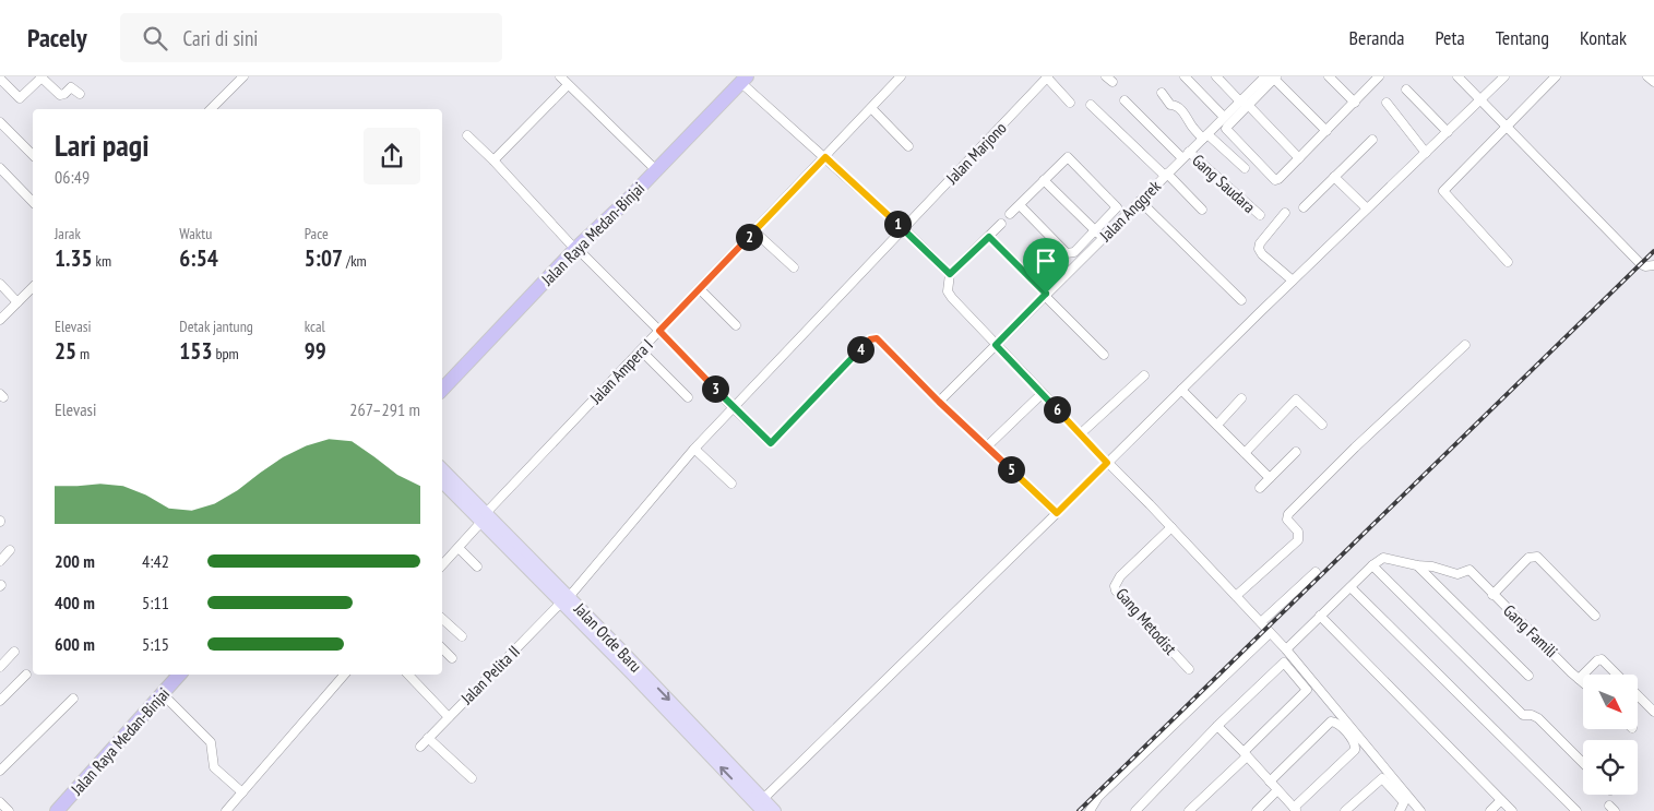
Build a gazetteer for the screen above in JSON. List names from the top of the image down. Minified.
{"streets":{"highway":["Jalan Raya Medan-Binjai"],"main road":["Jalan Orde Baru"],"street":["Jalan Marjono","Gang Saudara","Jalan Anggrek","Jalan Ampera I","Gang Metodist","Gang Famili","Jalan Pelita II"]},"crossings":[["Jalan Marjono","Jalan Pelita II"],["Gang Saudara","Jalan Anggrek"],["Jalan Ampera I","Jalan Orde Baru"],["Jalan Orde Baru","Jalan Pelita II"]],"north":"bottom right","page":{"header":"Pacely","search":"Cari di sini","nav":["Beranda","Peta","Tentang","Kontak"],"heading":["Lari pagi","06:49"],"stats":[["Jarak","1.35 km"],["Waktu","6:54"],["Pace","5:07 /km"],["Elevasi","25 m"],["Detak jantung","153 bpm"],["kcal","99"]],"pins":["1","2","4","3","6","5"],"chart":["Elevasi","267–291 m"],"list":[{"name":"200 m","note":"4:42"},{"name":"400 m","note":"5:11"},{"name":"600 m","note":"5:15"}]}}
